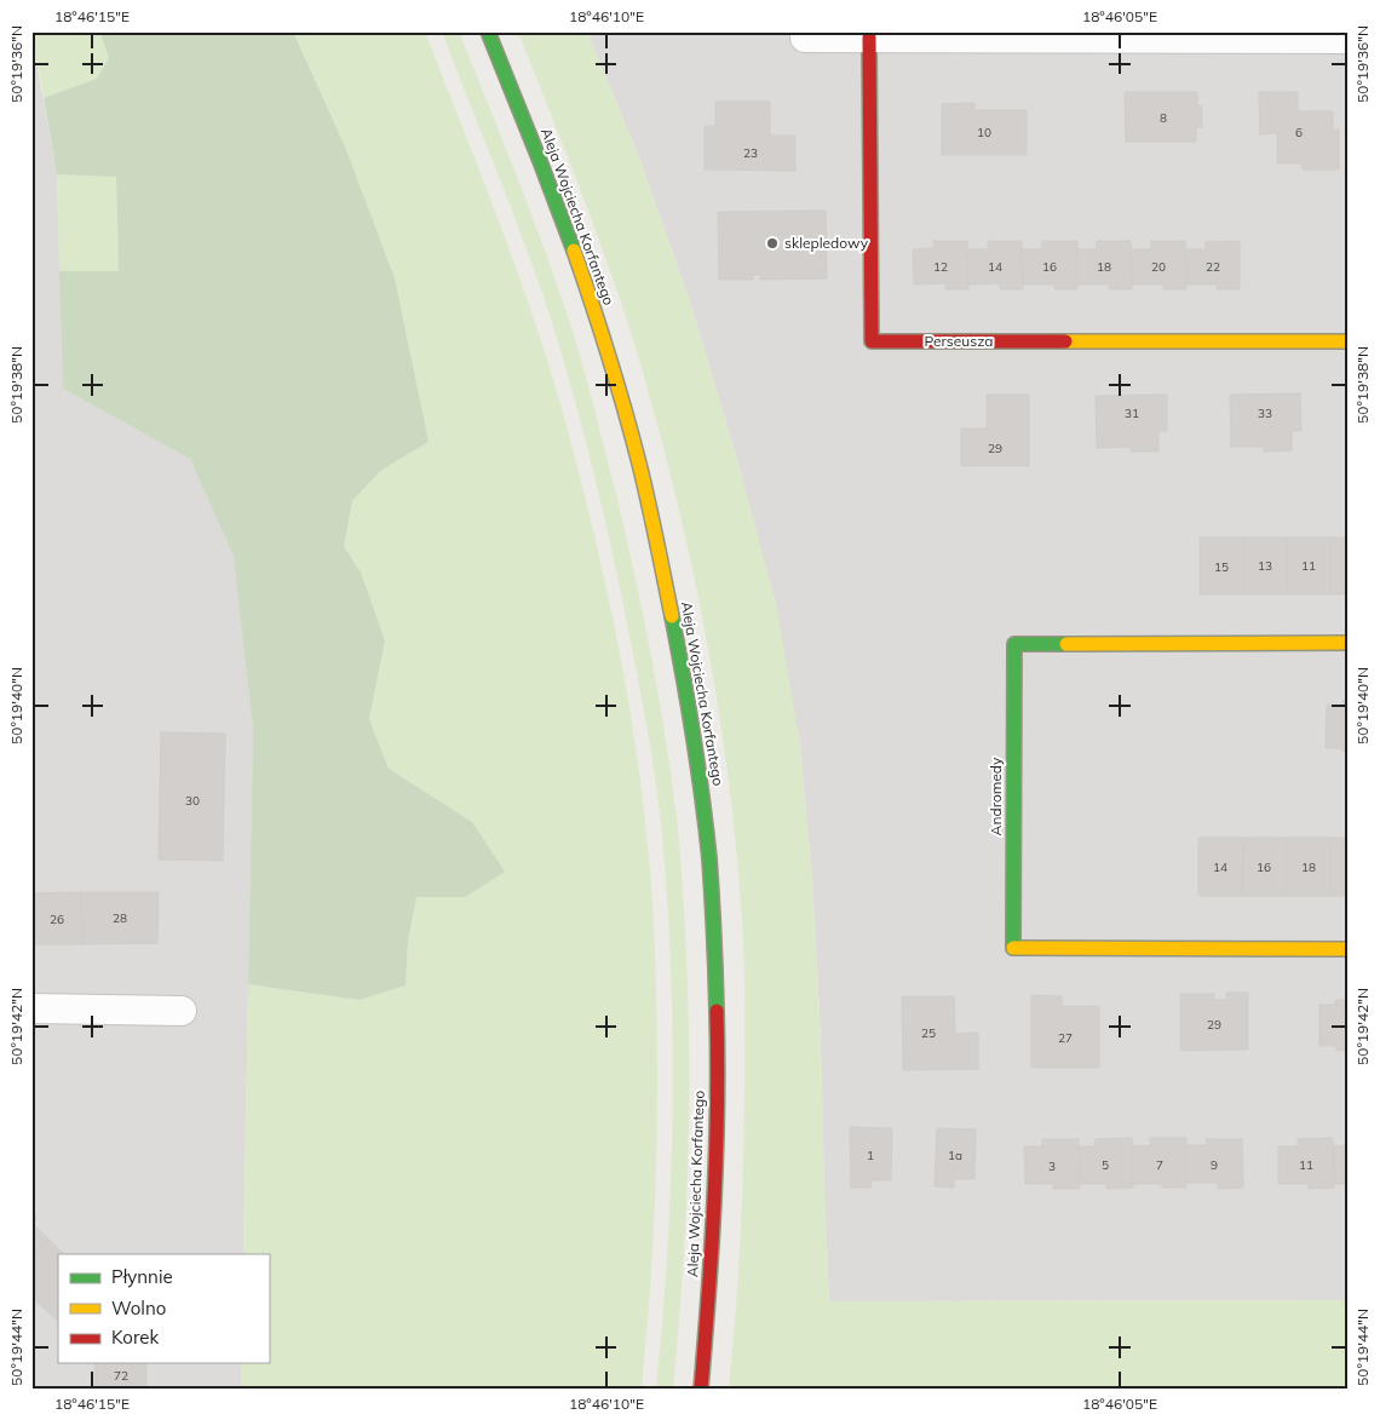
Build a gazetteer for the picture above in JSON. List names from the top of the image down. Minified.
{"streets":{"street":["Aleja Wojciecha Korfantego","Perseusza","Andromedy"]},"places":["sklepledowy"],"house_numbers":["8","10","6","23","12","14","16","18","20","22","31","33","29","13","11","15","30","14","16","18","28","26","29","25","27","1","1a","5","7","9","11","3","72"],"legend":["Płynnie","Wolno","Korek"],"coordinates":["18°46'15\"E","18°46'10\"E","18°46'05\"E","50°19'36\"N","50°19'38\"N","50°19'40\"N","50°19'42\"N","50°19'44\"N"]}
